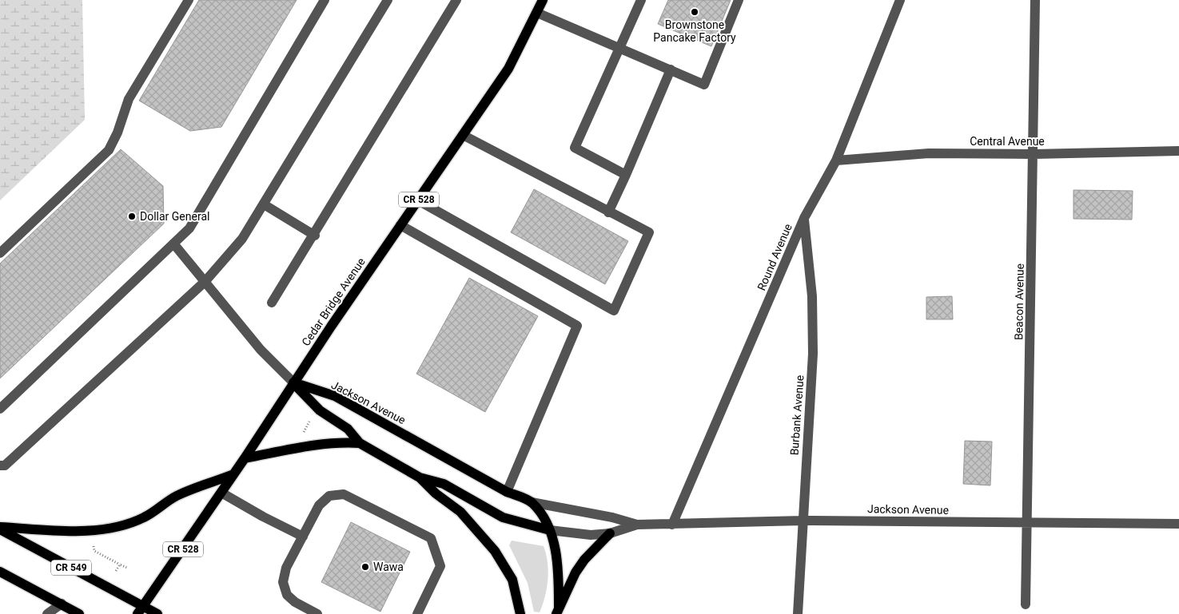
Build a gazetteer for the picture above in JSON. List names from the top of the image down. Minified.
{"streets":{"main road":["CR 528","Cedar Bridge Avenue","Jackson Avenue","CR 549"],"street":["Central Avenue","Round Avenue","Beacon Avenue","Burbank Avenue"]},"crossings":[["Central Avenue","Round Avenue"],["Central Avenue","Beacon Avenue"],["Round Avenue","Jackson Avenue"],["Round Avenue","Burbank Avenue"],["Cedar Bridge Avenue","Jackson Avenue"],["Cedar Bridge Avenue","CR 549"],["Beacon Avenue","Jackson Avenue"],["Jackson Avenue","Burbank Avenue"]],"places":["Brownstone Pancake Factory","Dollar General","Wawa"]}
